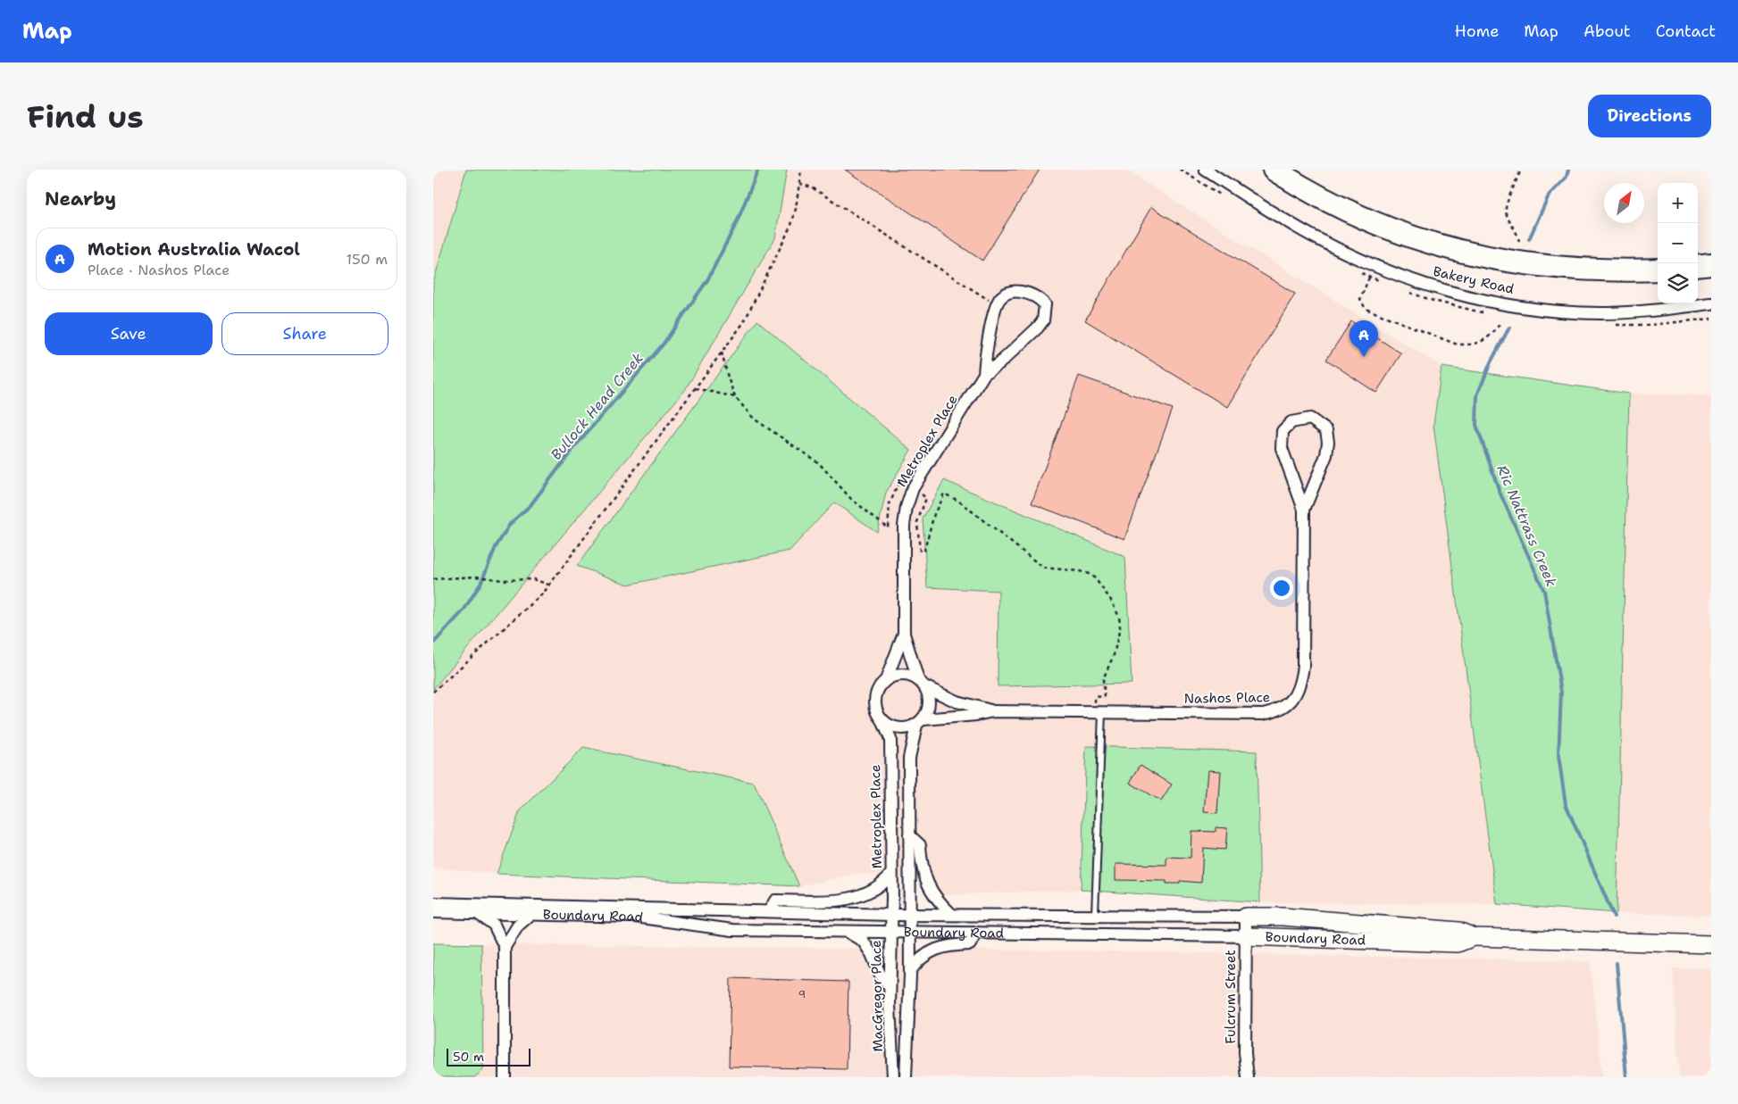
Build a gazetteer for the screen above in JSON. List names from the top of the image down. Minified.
{"streets":{"street":["Bakery Road","Metroplex Place","Nashos Place","Boundary Road","MacGregor Place","Fulcrum Street"]},"crossings":[["Metroplex Place","Nashos Place"],["Metroplex Place","Boundary Road"],["Metroplex Place","MacGregor Place"],["Boundary Road","MacGregor Place"],["Boundary Road","Fulcrum Street"]],"water":["Bullock Head Creek","Ric Nattrass Creek"],"house_numbers":["9"],"scale_bar":"50 m","north":"top right","page":{"header":"Map","nav":["Home","Map","About","Contact"],"buttons":["Directions",["Save","Share"]],"title":"Find us","heading":"Nearby","map_buttons":["+","−"],"list":[{"mark":"A","name":"Motion Australia Wacol","note":"Place · Nashos Place","value":"150 m"}],"pins":"A","scale":"50 m"}}
